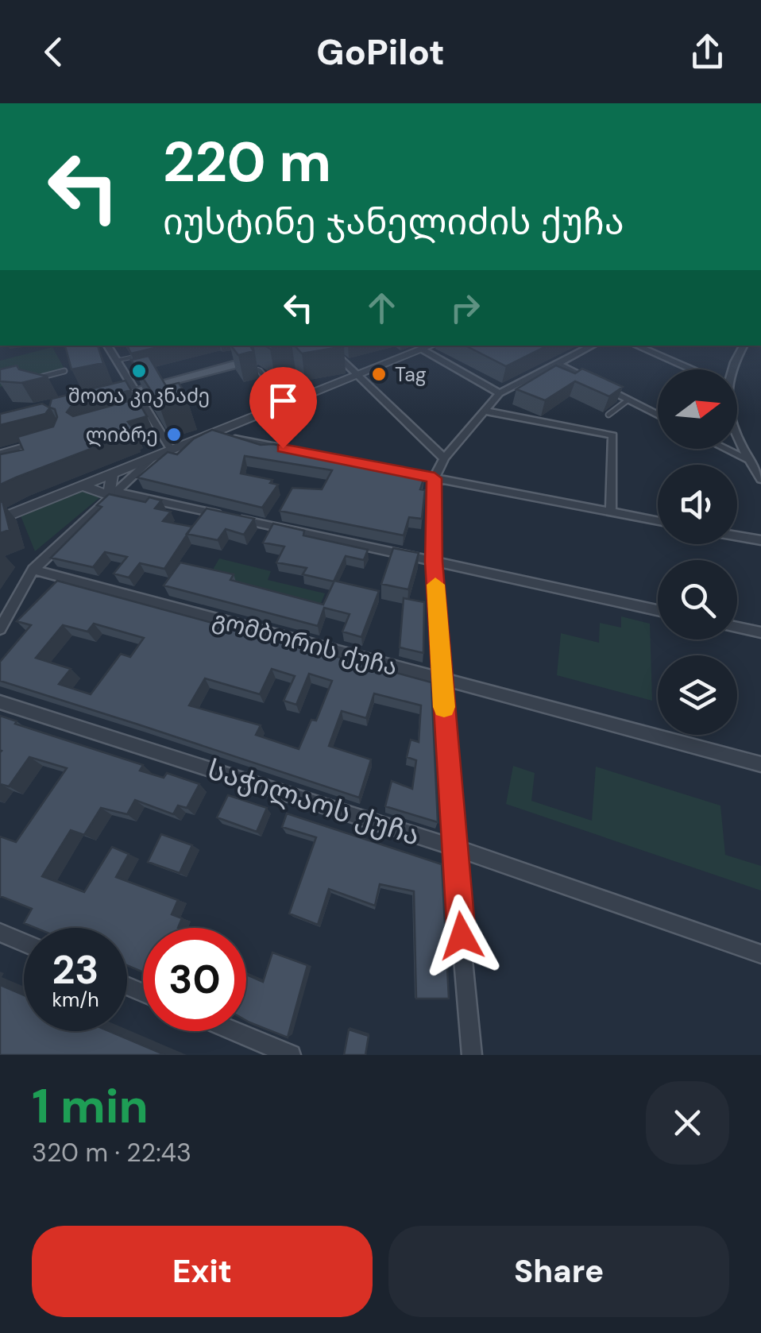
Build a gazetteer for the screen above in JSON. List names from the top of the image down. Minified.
{"streets":{"street":["გომბორის ქუჩა","საჭილაოს ქუჩა"]},"places":["შოთა კიკნაძე","Tag","ლიბრე"],"north":"right","page":{"header":"GoPilot","turn":["220 m","იუსტინე ჯანელიძის ქუჩა"],"speed":"23 km/h","limit":"30","heading":["1 min","320 m · 22:43"],"buttons":["Exit","Share"]}}
